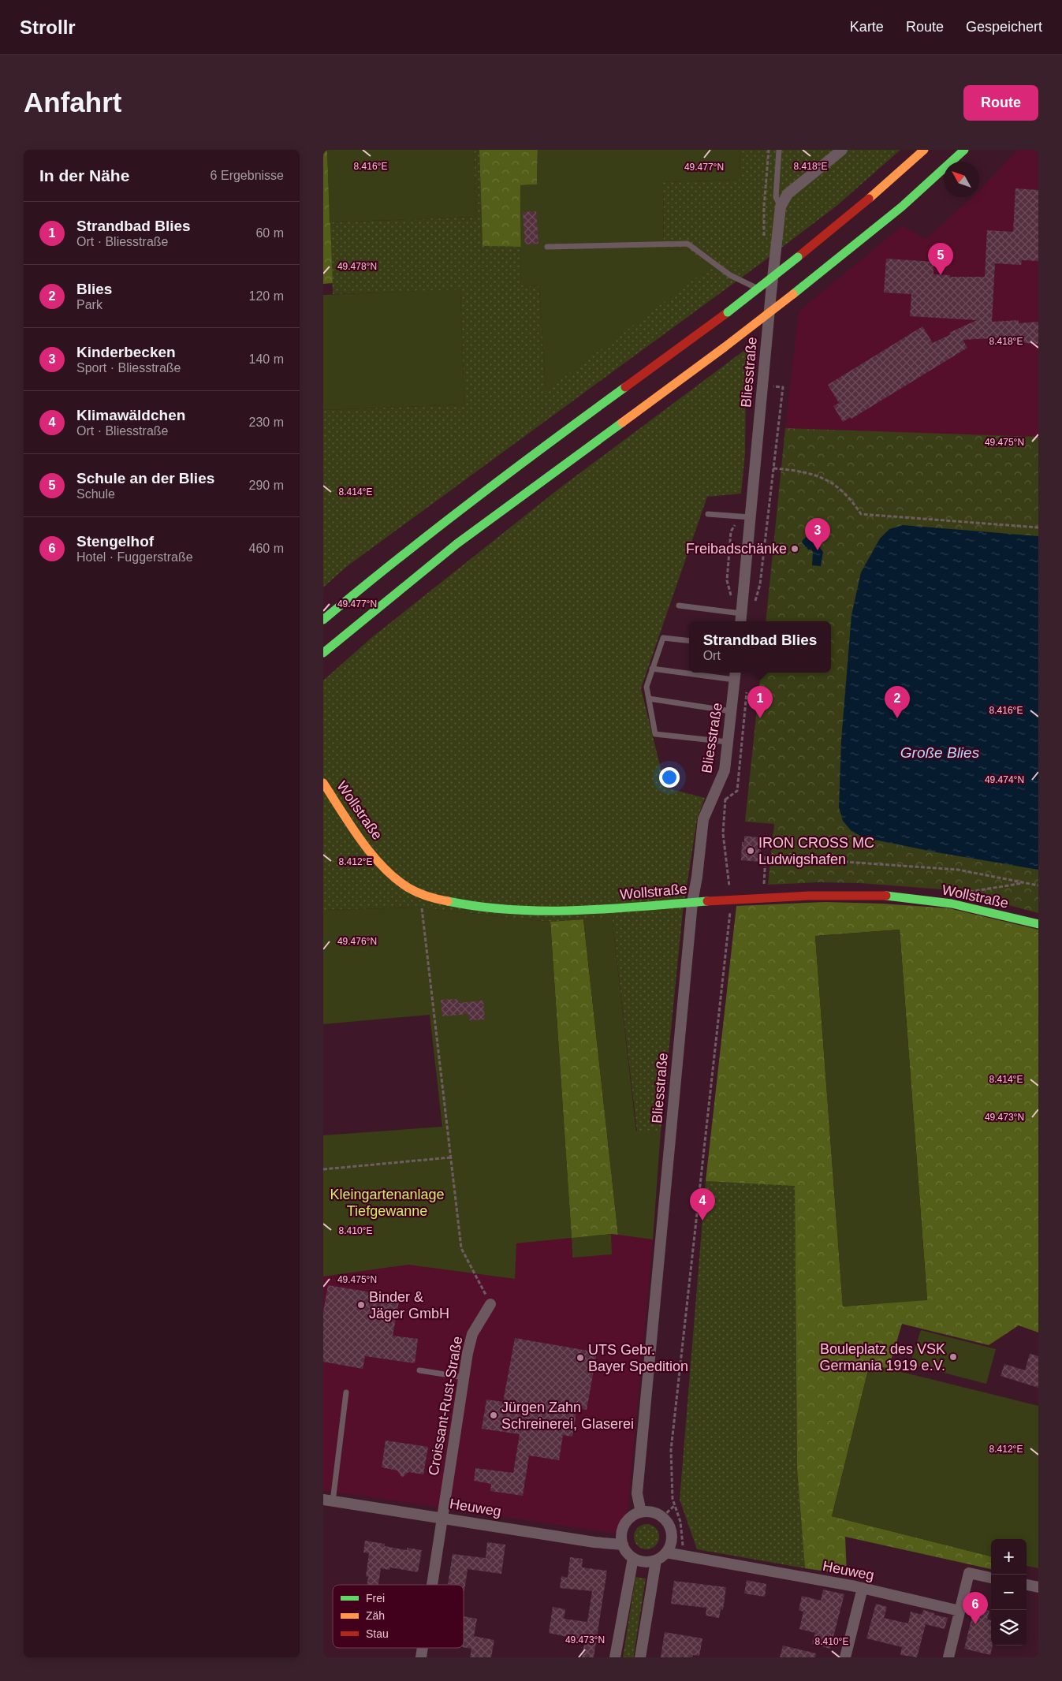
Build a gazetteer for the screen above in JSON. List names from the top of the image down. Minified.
{"streets":{"main road":["Wollstraße"],"street":["Bliesstraße","Croissant-Rust-Straße","Heuweg"]},"crossings":[["Bliesstraße","Wollstraße"],["Bliesstraße","Heuweg"],["Croissant-Rust-Straße","Heuweg"]],"water":["Große Blies"],"parks":["Kleingartenanlage Tiefgewanne"],"places":["Freibadschänke","IRON CROSS MC Ludwigshafen","Binder & Jäger GmbH","Bouleplatz des VSK Germania 1919 e.V.","UTS Gebr. Bayer Spedition","Jürgen Zahn Schreinerei, Glaserei"],"legend":["Frei","Zäh","Stau"],"north":"top left","page":{"header":"Strollr","nav":["Karte","Route","Gespeichert"],"buttons":"Route","title":"Anfahrt","heading":["In der Nähe","6 Ergebnisse"],"list":[{"mark":"1","name":"Strandbad Blies","note":"Ort · Bliesstraße","value":"60 m"},{"mark":"2","name":"Blies","note":"Park","value":"120 m"},{"mark":"3","name":"Kinderbecken","note":"Sport · Bliesstraße","value":"140 m"},{"mark":"4","name":"Klimawäldchen","note":"Ort · Bliesstraße","value":"230 m"},{"mark":"5","name":"Schule an der Blies","note":"Schule","value":"290 m"},{"mark":"6","name":"Stengelhof","note":"Hotel · Fuggerstraße","value":"460 m"}],"pins":["5","3","1","2","4","6"],"popup":["Strandbad Blies","Ort"],"map_buttons":["+","−"]},"coordinates":["8.416°E","8.418°E","49.477°N","49.478°N","49.475°N","8.414°E","49.474°N","8.412°E","49.476°N","49.473°N","8.410°E"]}
